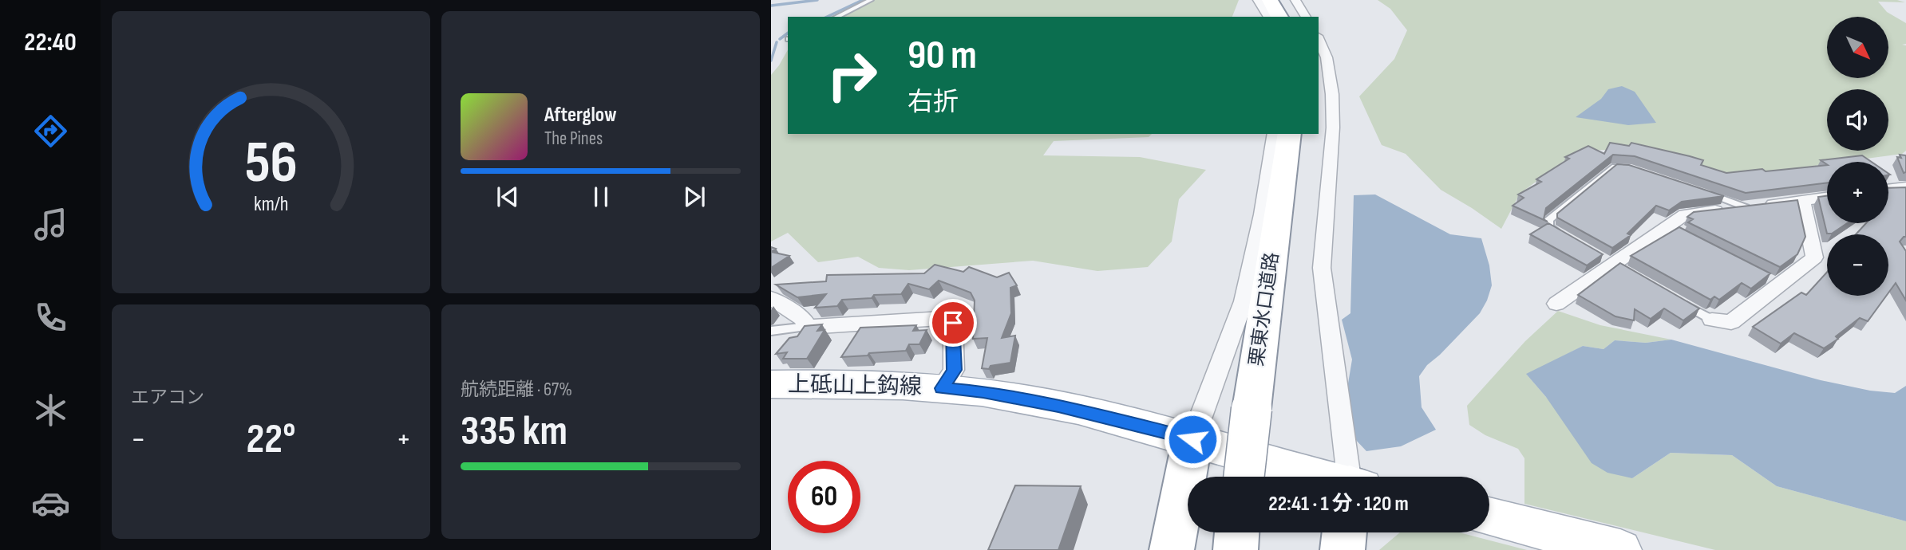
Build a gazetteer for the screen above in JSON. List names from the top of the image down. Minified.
{"streets":{"highway":["栗東水口道路"],"main road":["上砥山上鈎線"]},"north":"bottom right","page":{"tabs":"22:40","map_buttons":["+","−"],"turn":["90 m","右折"],"song":["Afterglow","The Pines"],"tile":["エアコン",["航続距離 · 67%","335 km"]],"heat":["−","22°","+"],"limit":"60","trip":"22:41 · 1 分 · 120 m","gauge":["56","km/h"]}}
